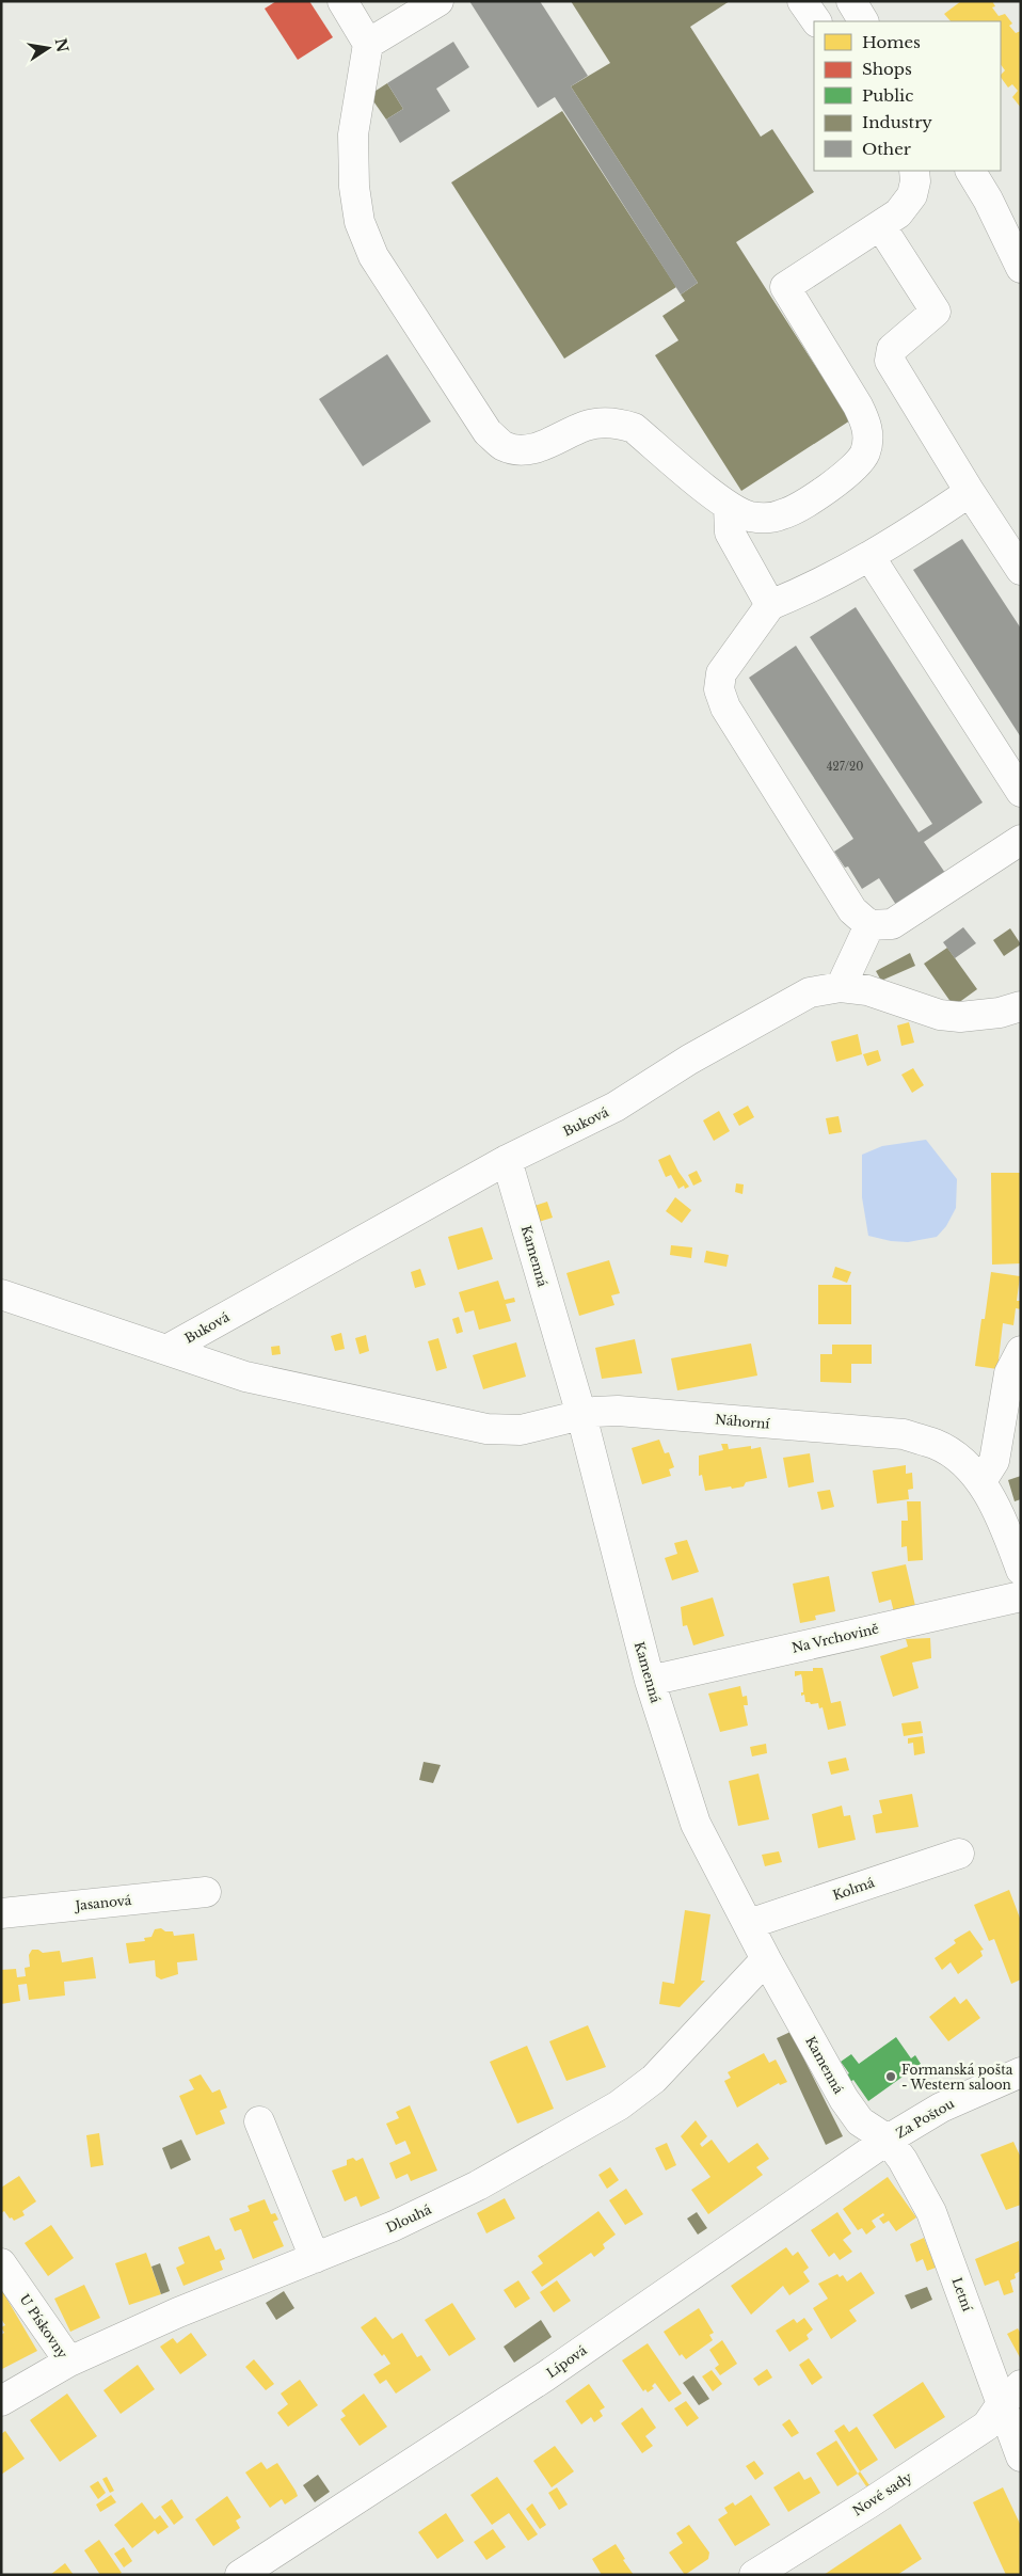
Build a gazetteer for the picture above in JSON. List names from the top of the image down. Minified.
{"streets":{"street":["Buková","Kamenná","Náhorní","Na Vrchovině","Kolmá","Jasanová","Za Poštou","Dlouhá","Letní","U Pískovny","Lípová","Nové sady"]},"crossings":[["Buková","Kamenná"],["Buková","Náhorní"],["Kamenná","Náhorní"],["Kamenná","Na Vrchovině"],["Kamenná","Kolmá"],["Kamenná","Za Poštou"],["Kamenná","Dlouhá"],["Kamenná","Letní"],["Kamenná","Lípová"],["Za Poštou","Letní"],["Za Poštou","Lípová"],["Dlouhá","U Pískovny"],["Letní","Lípová"],["Letní","Nové sady"]],"places":["Formanská pošta - Western saloon"],"house_numbers":["427/20"],"legend":["Homes","Shops","Public","Industry","Other"],"north":"right"}
